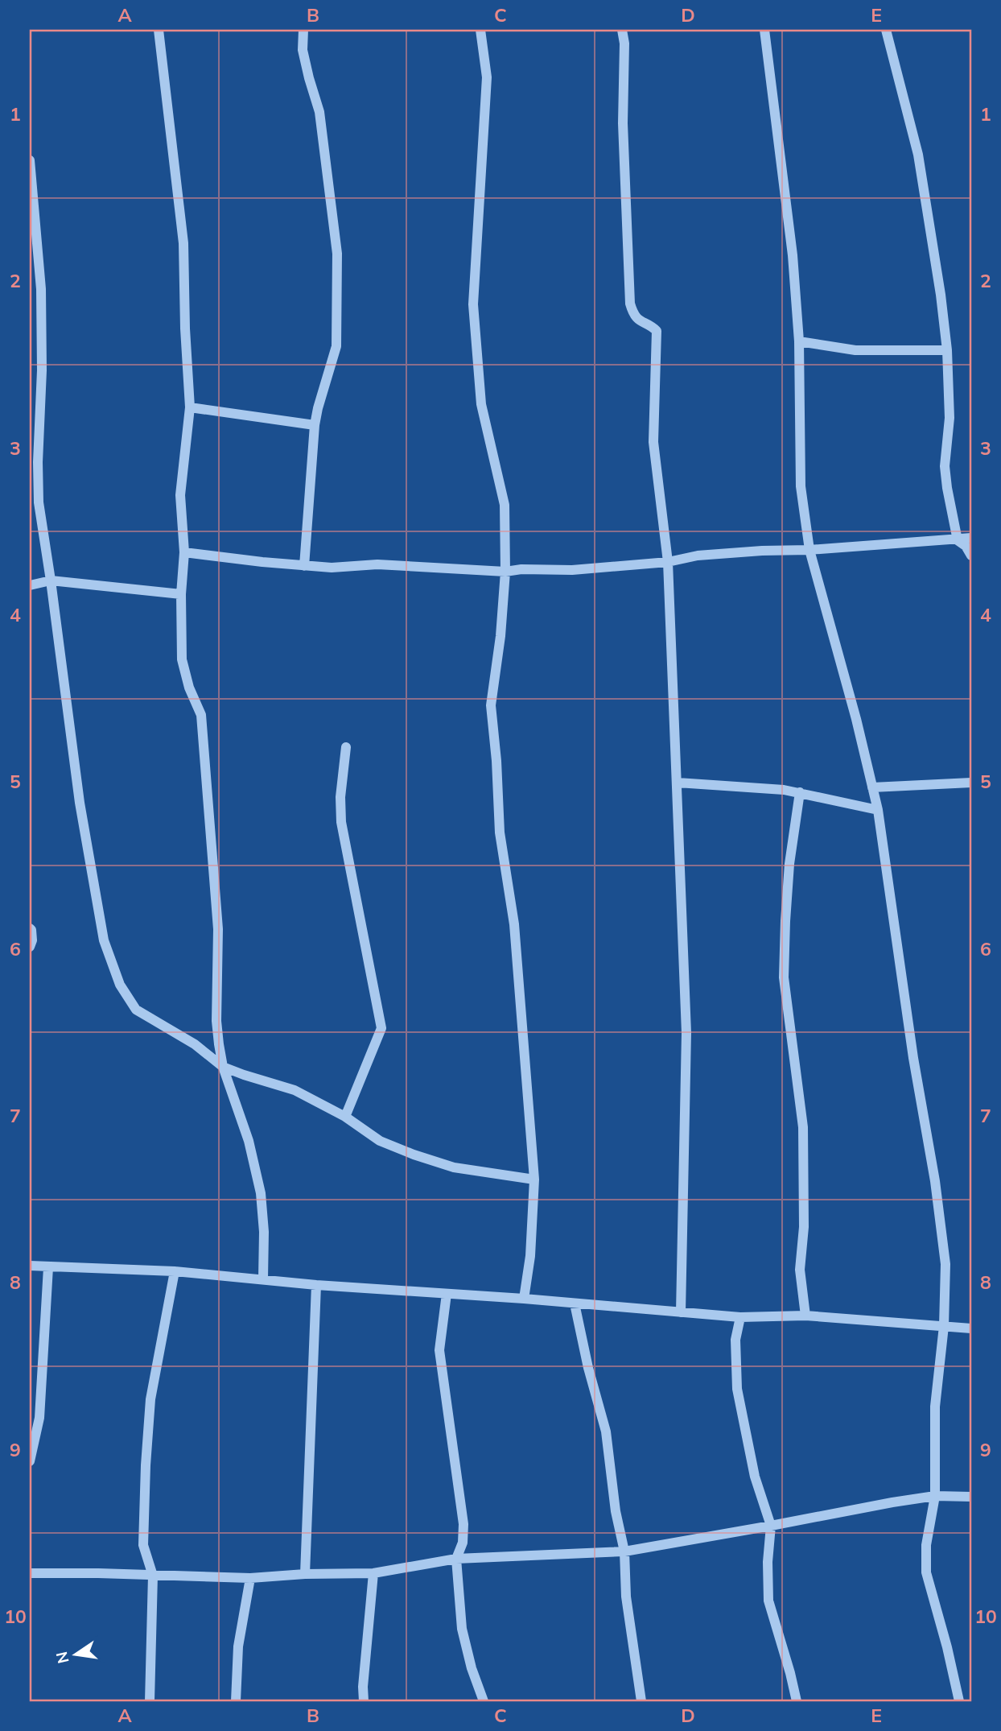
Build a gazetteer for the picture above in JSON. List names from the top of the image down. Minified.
{"north":"left","grid":{"columns":["A","B","C","D","E"],"rows":["1","2","3","4","5","6","7","8","9","10"]}}
